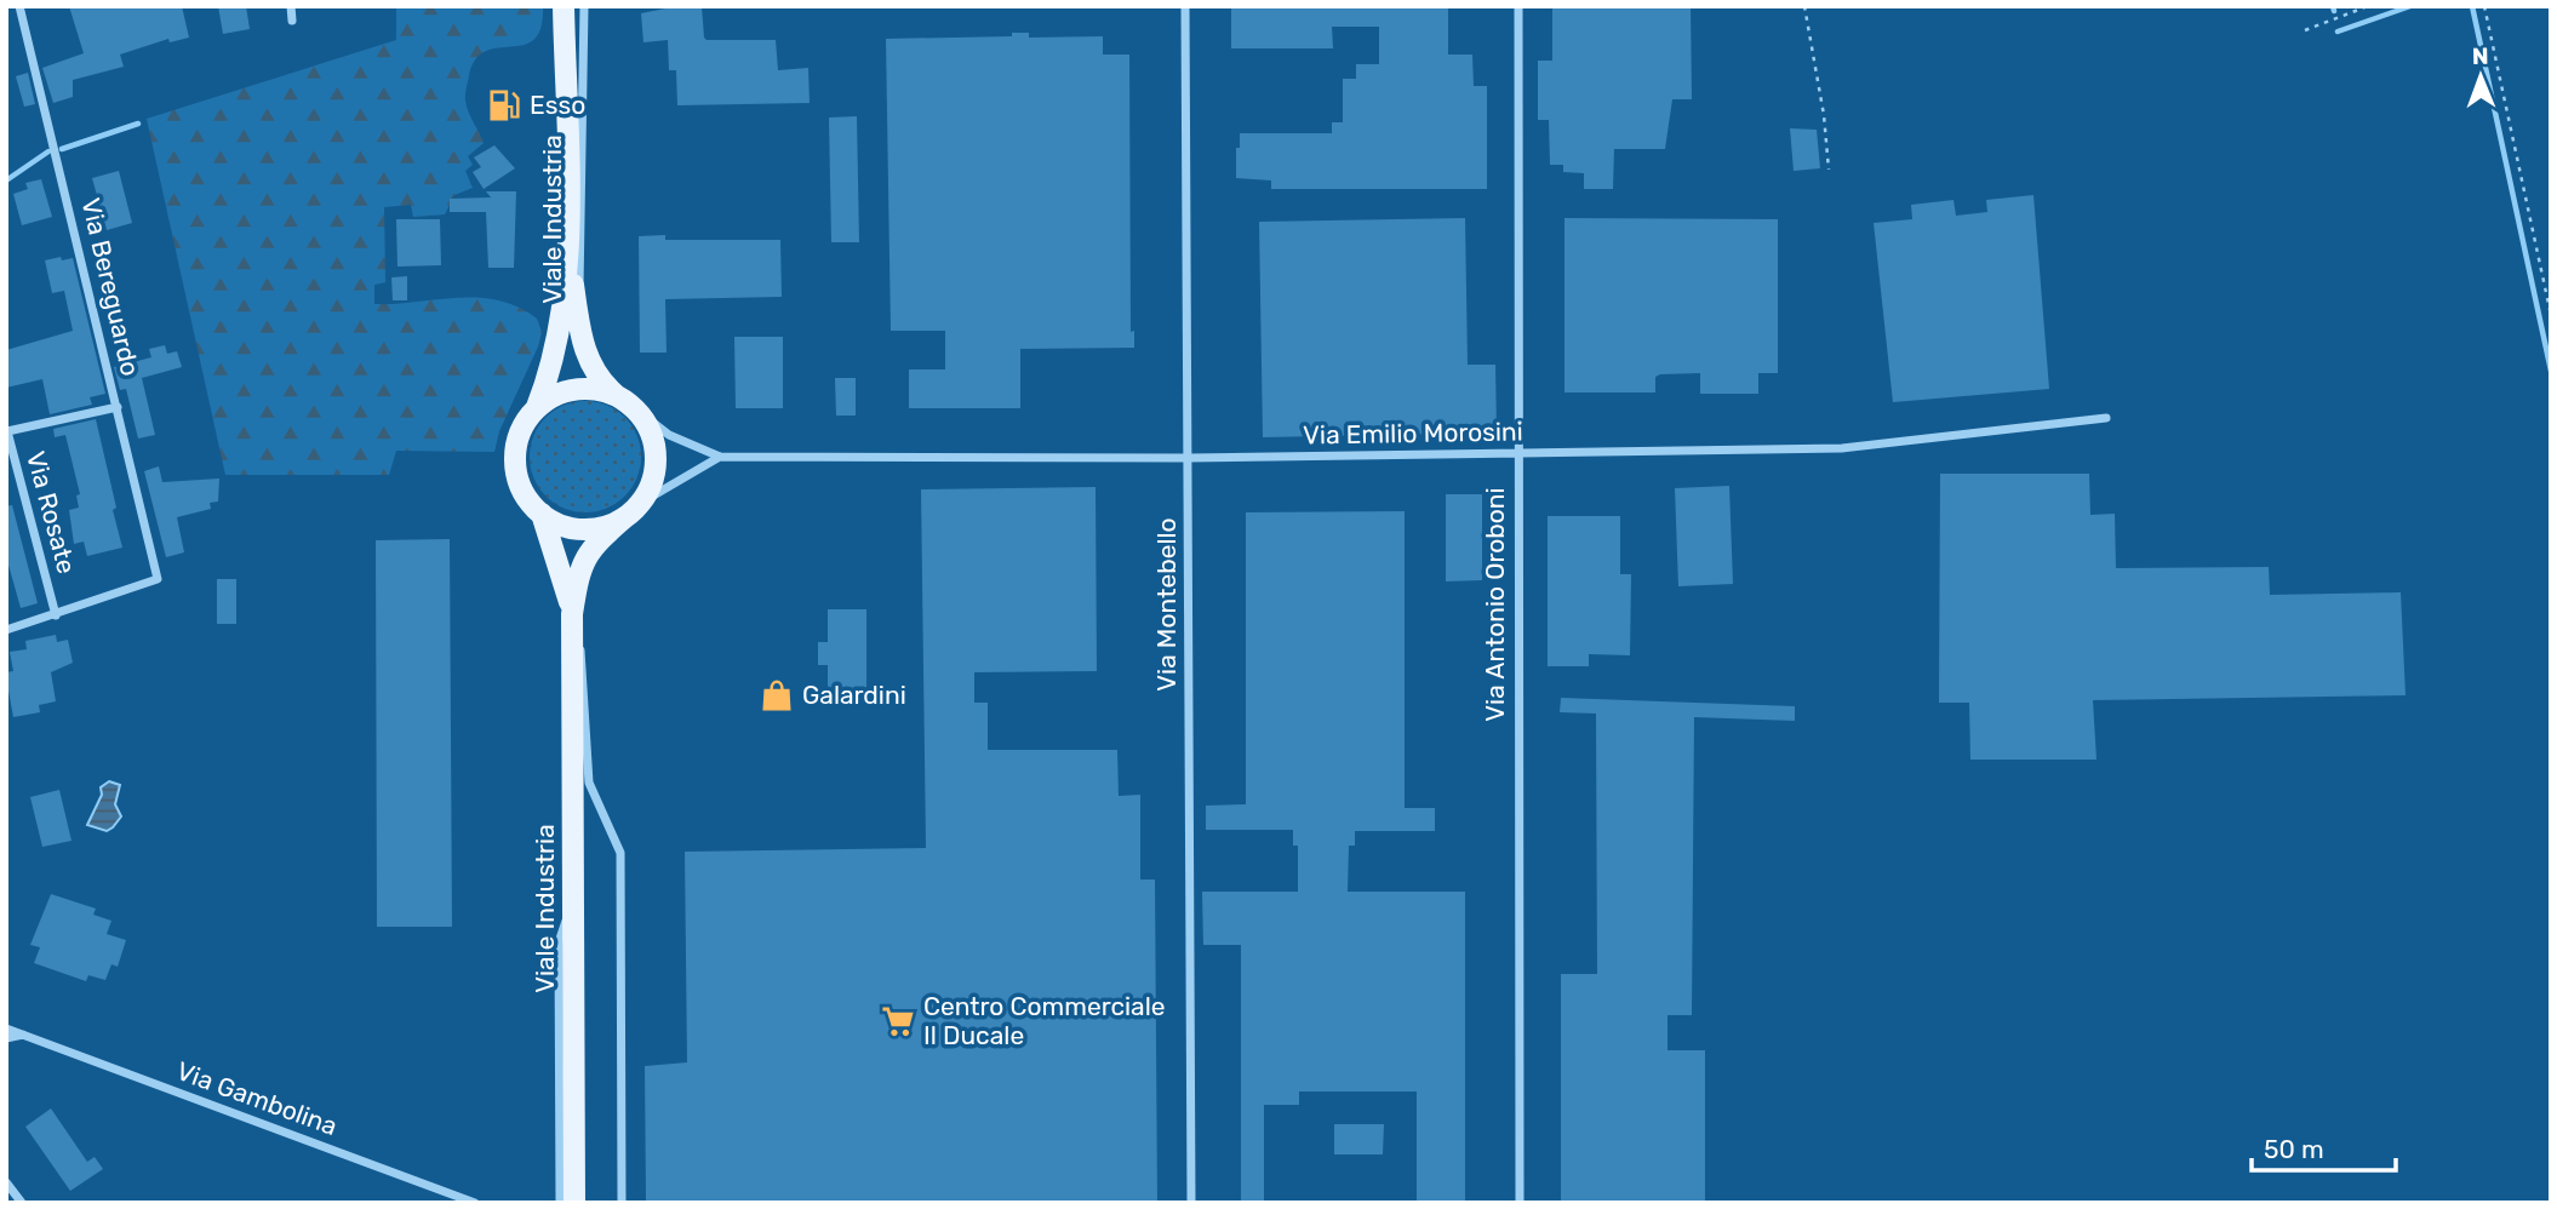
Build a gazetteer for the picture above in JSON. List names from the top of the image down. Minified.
{"streets":{"main road":["Viale Industria"],"street":["Via Bereguardo","Via Emilio Morosini","Via Rosate","Via Montebello","Via Antonio Oroboni","Via Gambolina"]},"crossings":[["Viale Industria","Via Emilio Morosini"],["Via Bereguardo","Via Rosate"],["Via Emilio Morosini","Via Montebello"],["Via Emilio Morosini","Via Antonio Oroboni"]],"places":{"fuel station":["Esso"],"shop":["Galardini"],"supermarket":["Centro Commerciale Il Ducale"]},"scale_bar":"50 m","north":"top"}
